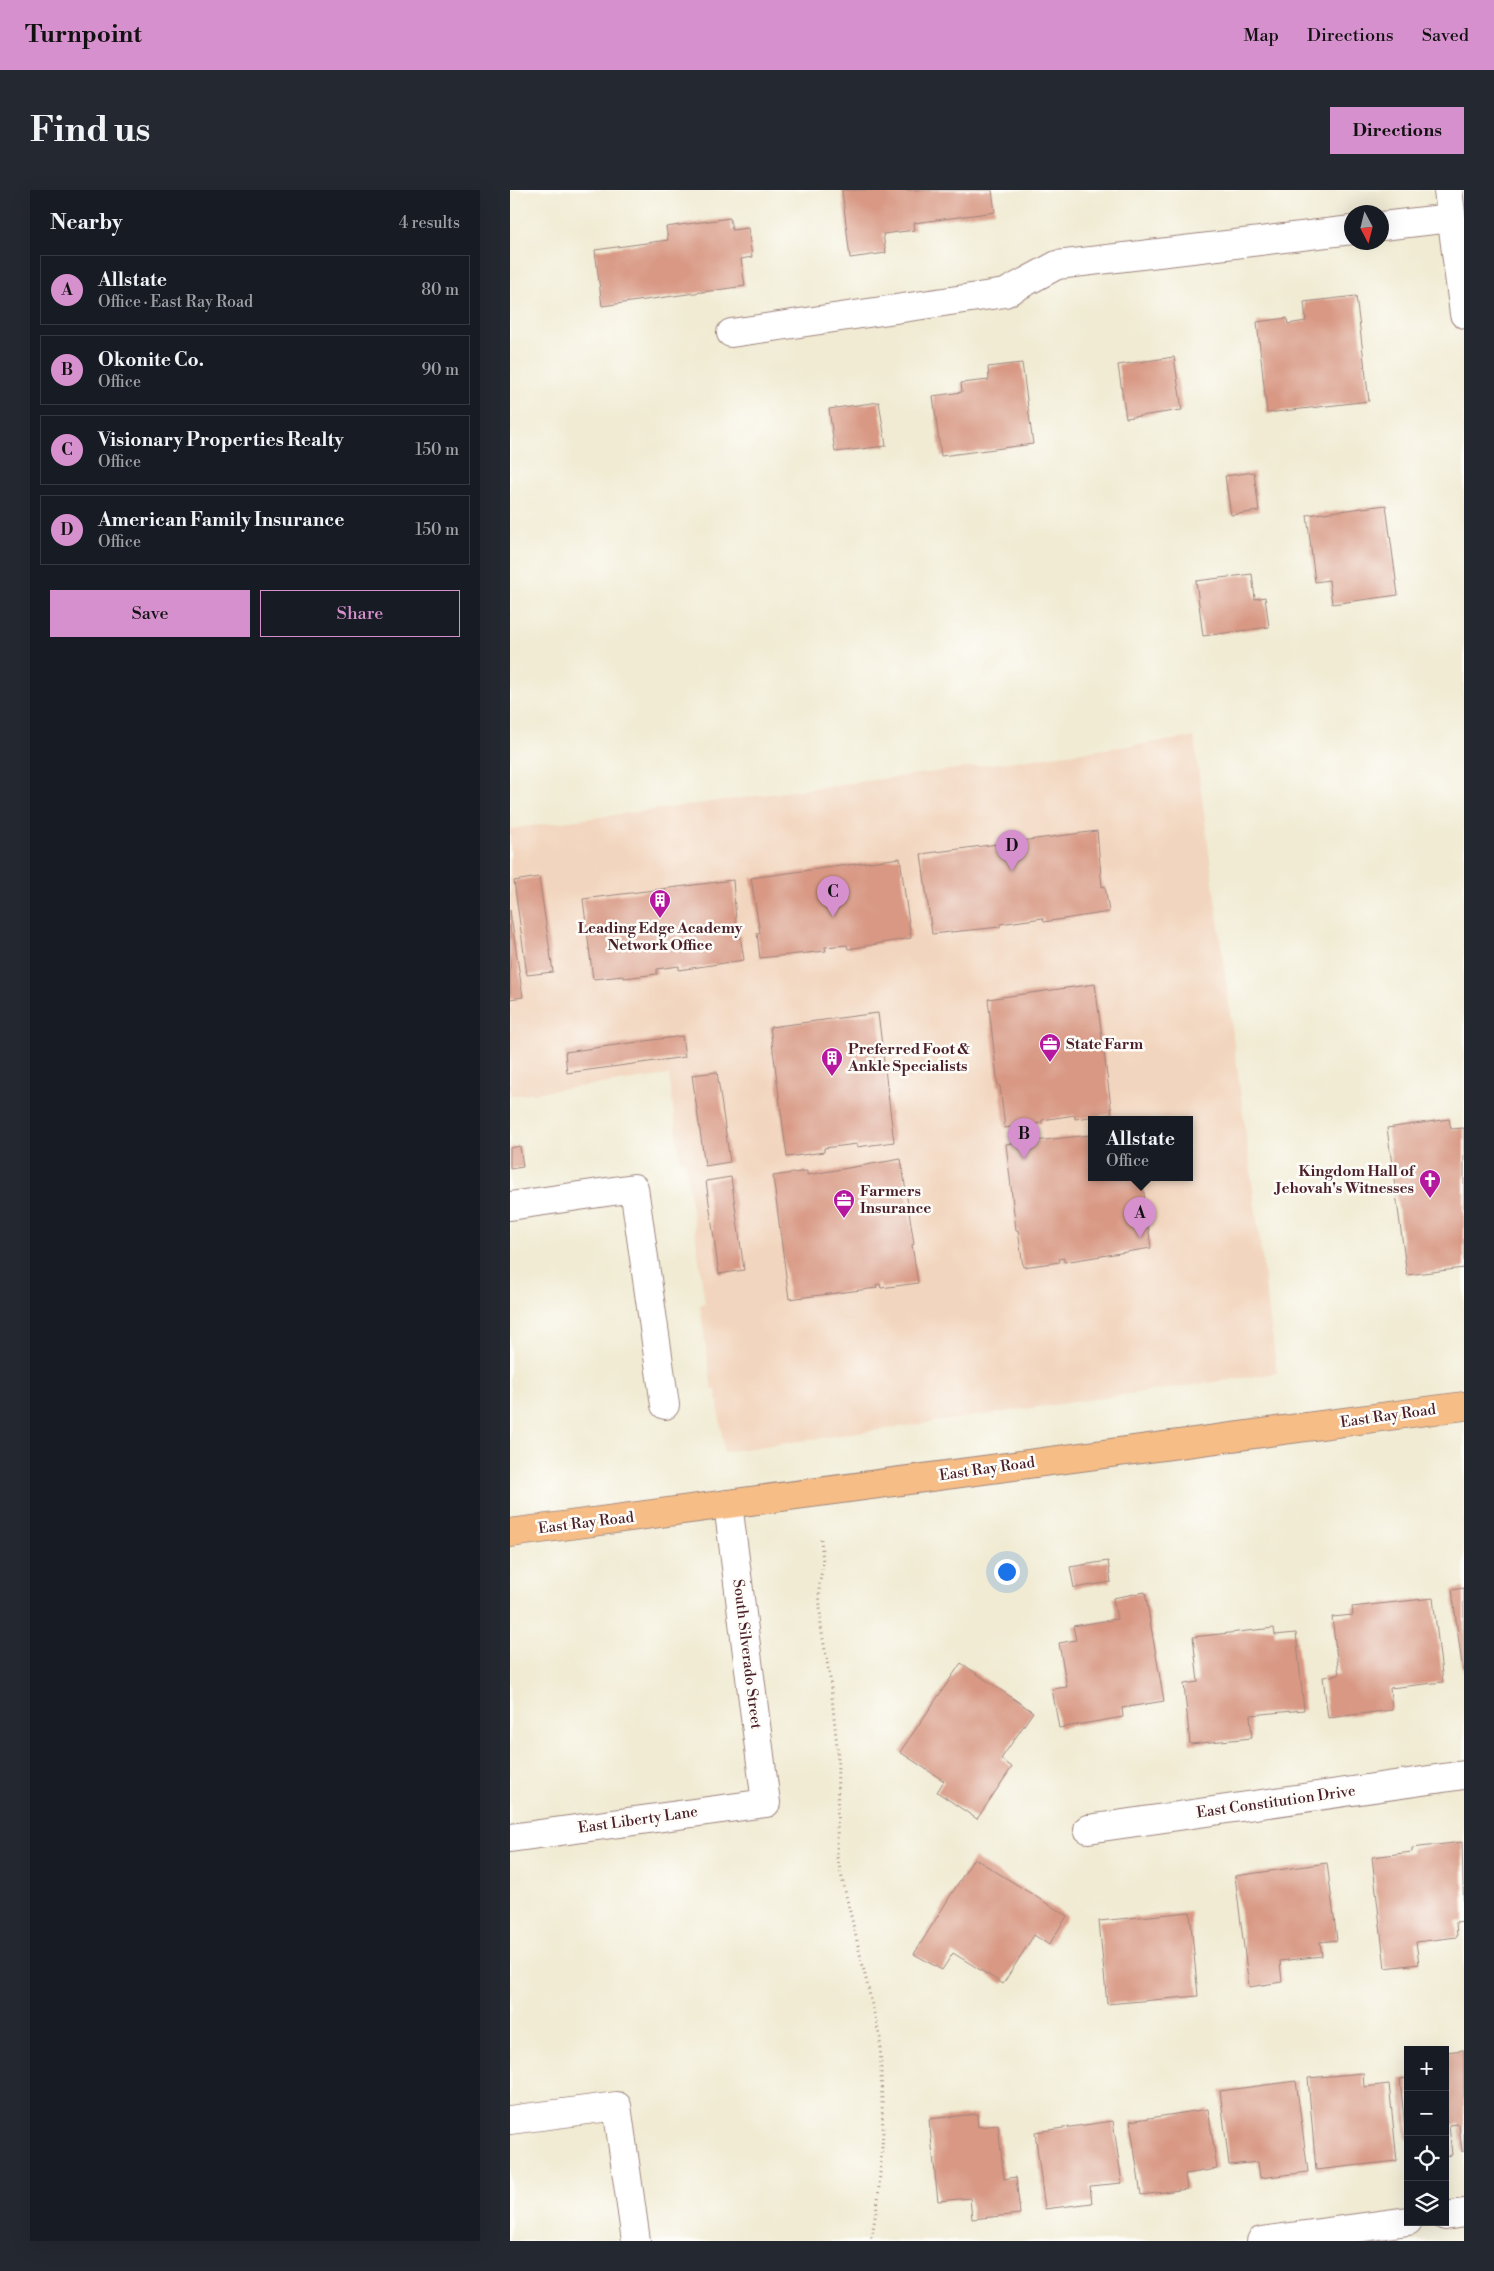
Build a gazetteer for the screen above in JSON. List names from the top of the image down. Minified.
{"streets":{"main road":["East Ray Road"],"street":["South Silverado Street","East Constitution Drive","East Liberty Lane"]},"crossings":[["East Ray Road","South Silverado Street"],["South Silverado Street","East Liberty Lane"]],"places":{"building":["Leading Edge Academy Network Office","Preferred Foot & Ankle Specialists"],"office":["State Farm","Farmers Insurance"],"church":["Kingdom Hall of Jehovah's Witnesses"]},"north":"bottom","page":{"header":"Turnpoint","nav":["Map","Directions","Saved"],"buttons":["Directions",["Save","Share"]],"title":"Find us","heading":["Nearby","4 results"],"list":[{"mark":"A","name":"Allstate","note":"Office · East Ray Road","value":"80 m"},{"mark":"B","name":"Okonite Co.","note":"Office","value":"90 m"},{"mark":"C","name":"Visionary Properties Realty","note":"Office","value":"150 m"},{"mark":"D","name":"American Family Insurance","note":"Office","value":"150 m"}],"pins":["D","C","B","A"],"popup":["Allstate","Office"],"map_buttons":["+","−"]}}
